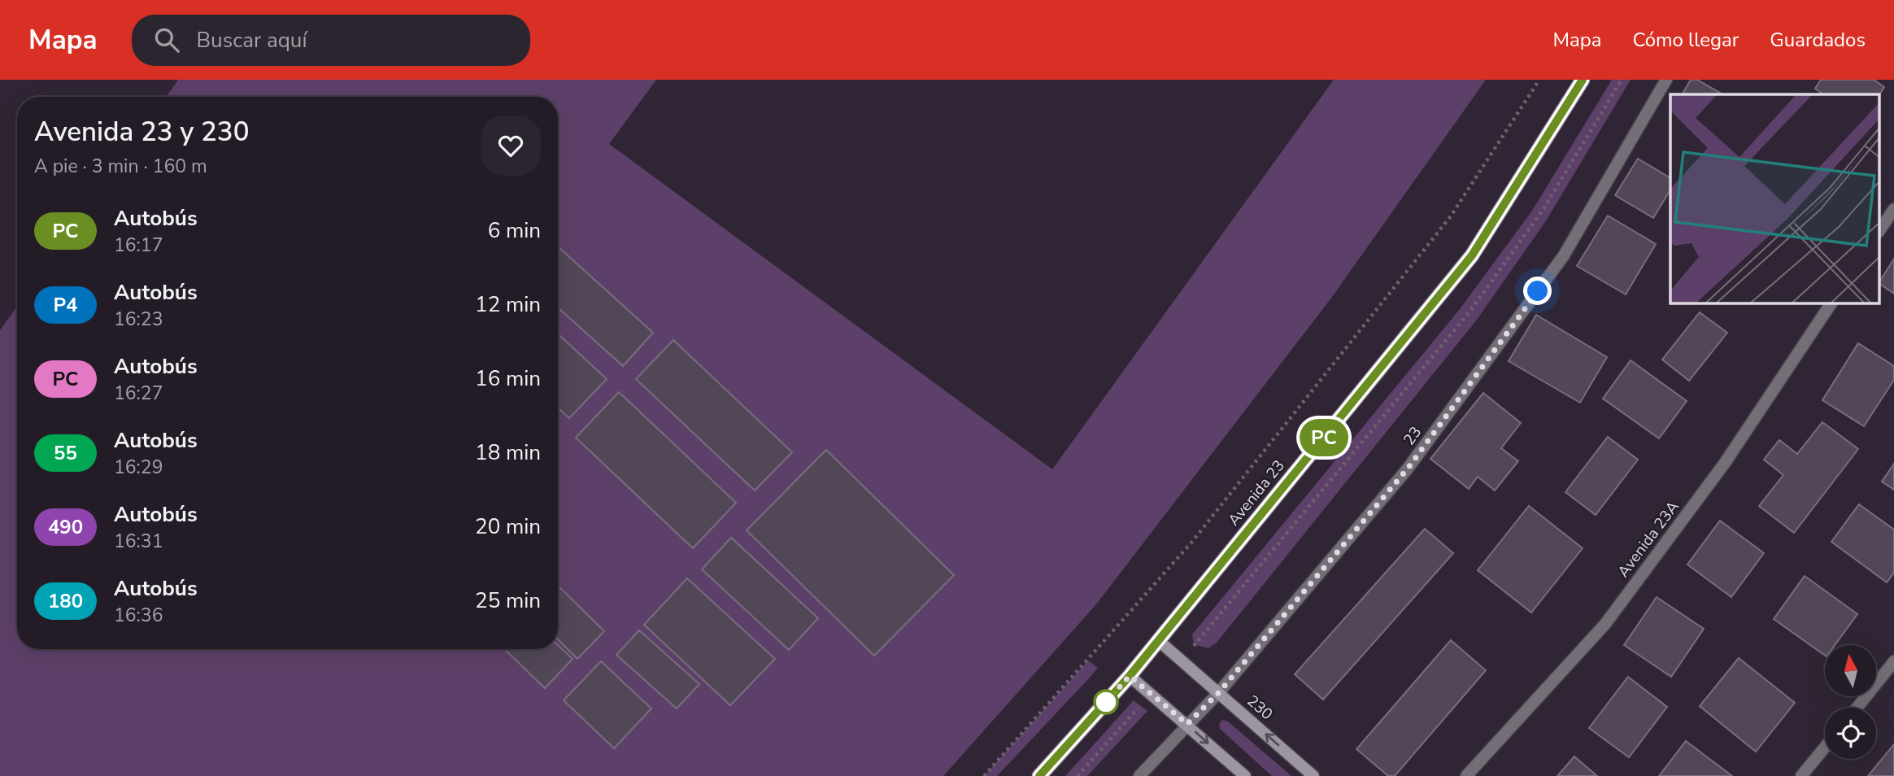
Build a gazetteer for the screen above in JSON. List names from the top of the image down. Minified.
{"streets":{"main road":["Avenida 23"],"street":["23","Avenida 23A","230"]},"crossings":[["23","230"],["Avenida 23","230"]],"lines":["bus line PC"],"north":"top","page":{"header":"Mapa","search":"Buscar aquí","nav":["Mapa","Cómo llegar","Guardados"],"on_map":"PC","heading":["Avenida 23 y 230","A pie · 3 min · 160 m"],"list":[{"mark":"PC","name":"Autobús","note":"16:17","value":"6 min"},{"mark":"P4","name":"Autobús","note":"16:23","value":"12 min"},{"mark":"PC","name":"Autobús","note":"16:27","value":"16 min"},{"mark":"55","name":"Autobús","note":"16:29","value":"18 min"},{"mark":"490","name":"Autobús","note":"16:31","value":"20 min"},{"mark":"180","name":"Autobús","note":"16:36","value":"25 min"}]}}
